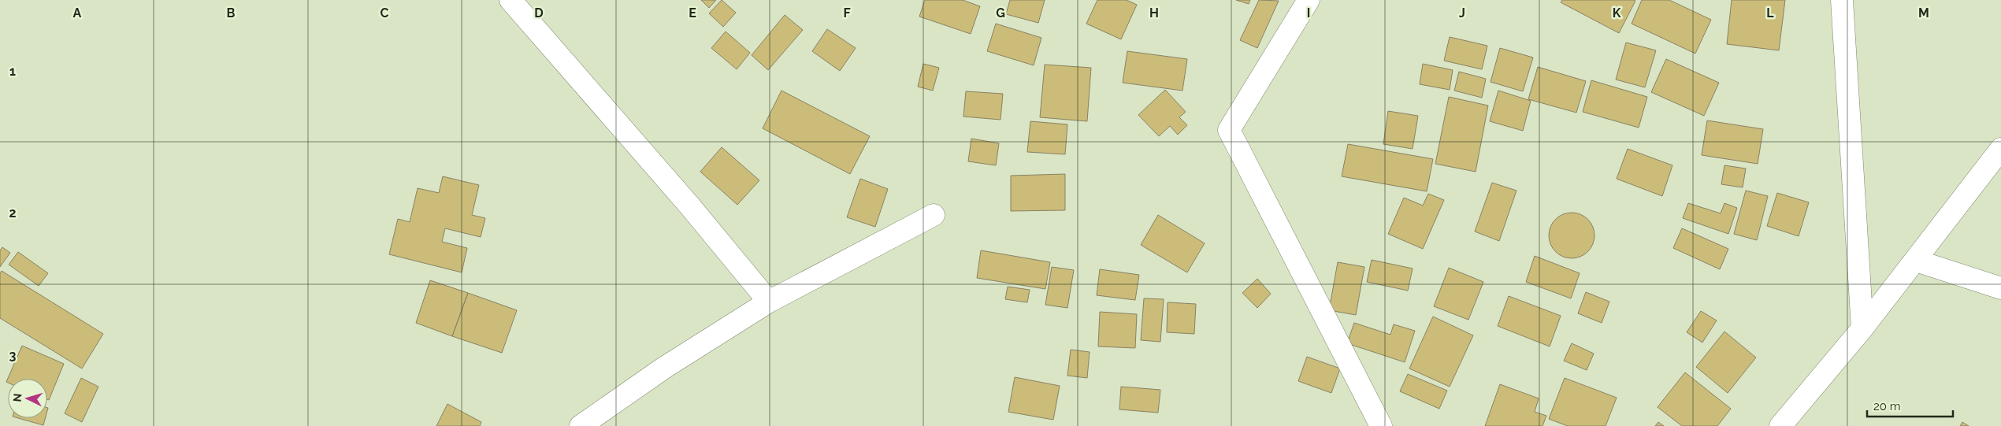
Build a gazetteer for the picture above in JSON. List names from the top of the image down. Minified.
{"scale_bar":"20 m","north":"left","grid":{"columns":["A","B","C","D","E","F","G","H","I","J","K","L","M"],"rows":["1","2","3"]}}
